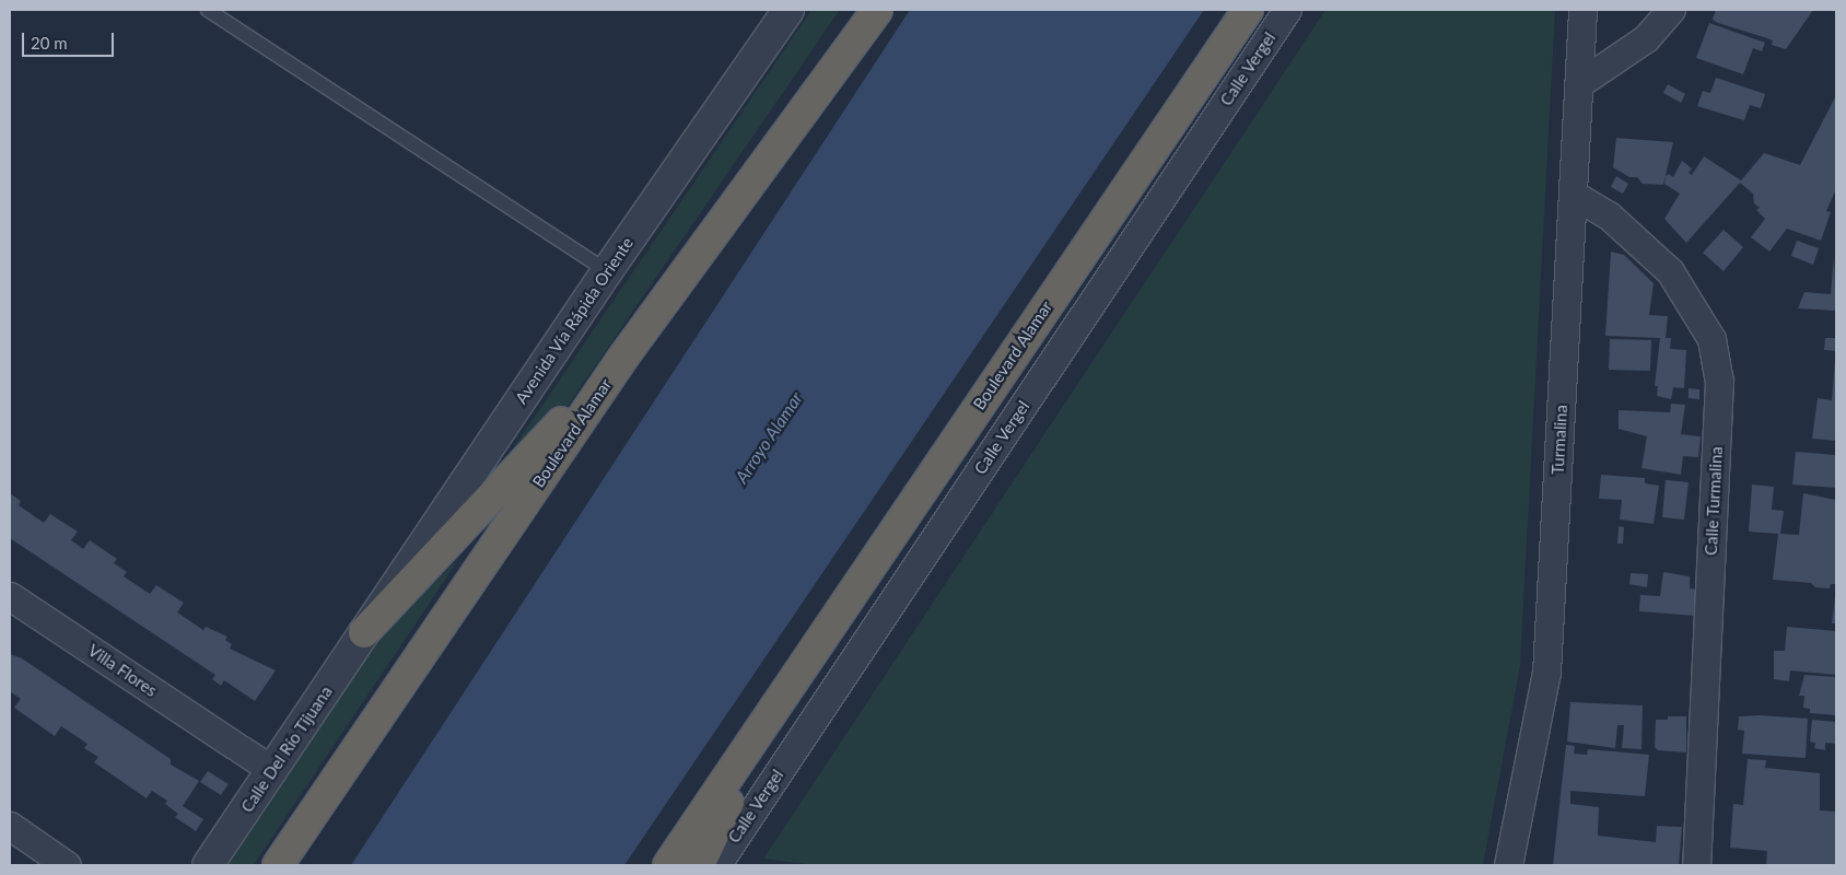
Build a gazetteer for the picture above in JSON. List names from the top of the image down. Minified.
{"streets":{"highway":["Boulevard Alamar"],"street":["Calle Vergel","Avenida Vía Rápida Oriente","Turmalina","Calle Turmalina","Villa Flores","Calle Del Río Tijuana"]},"crossings":[["Avenida Vía Rápida Oriente","Calle Del Río Tijuana"],["Turmalina","Calle Turmalina"],["Villa Flores","Calle Del Río Tijuana"]],"water":["Arroyo Alamar"],"scale_bar":"20 m"}
